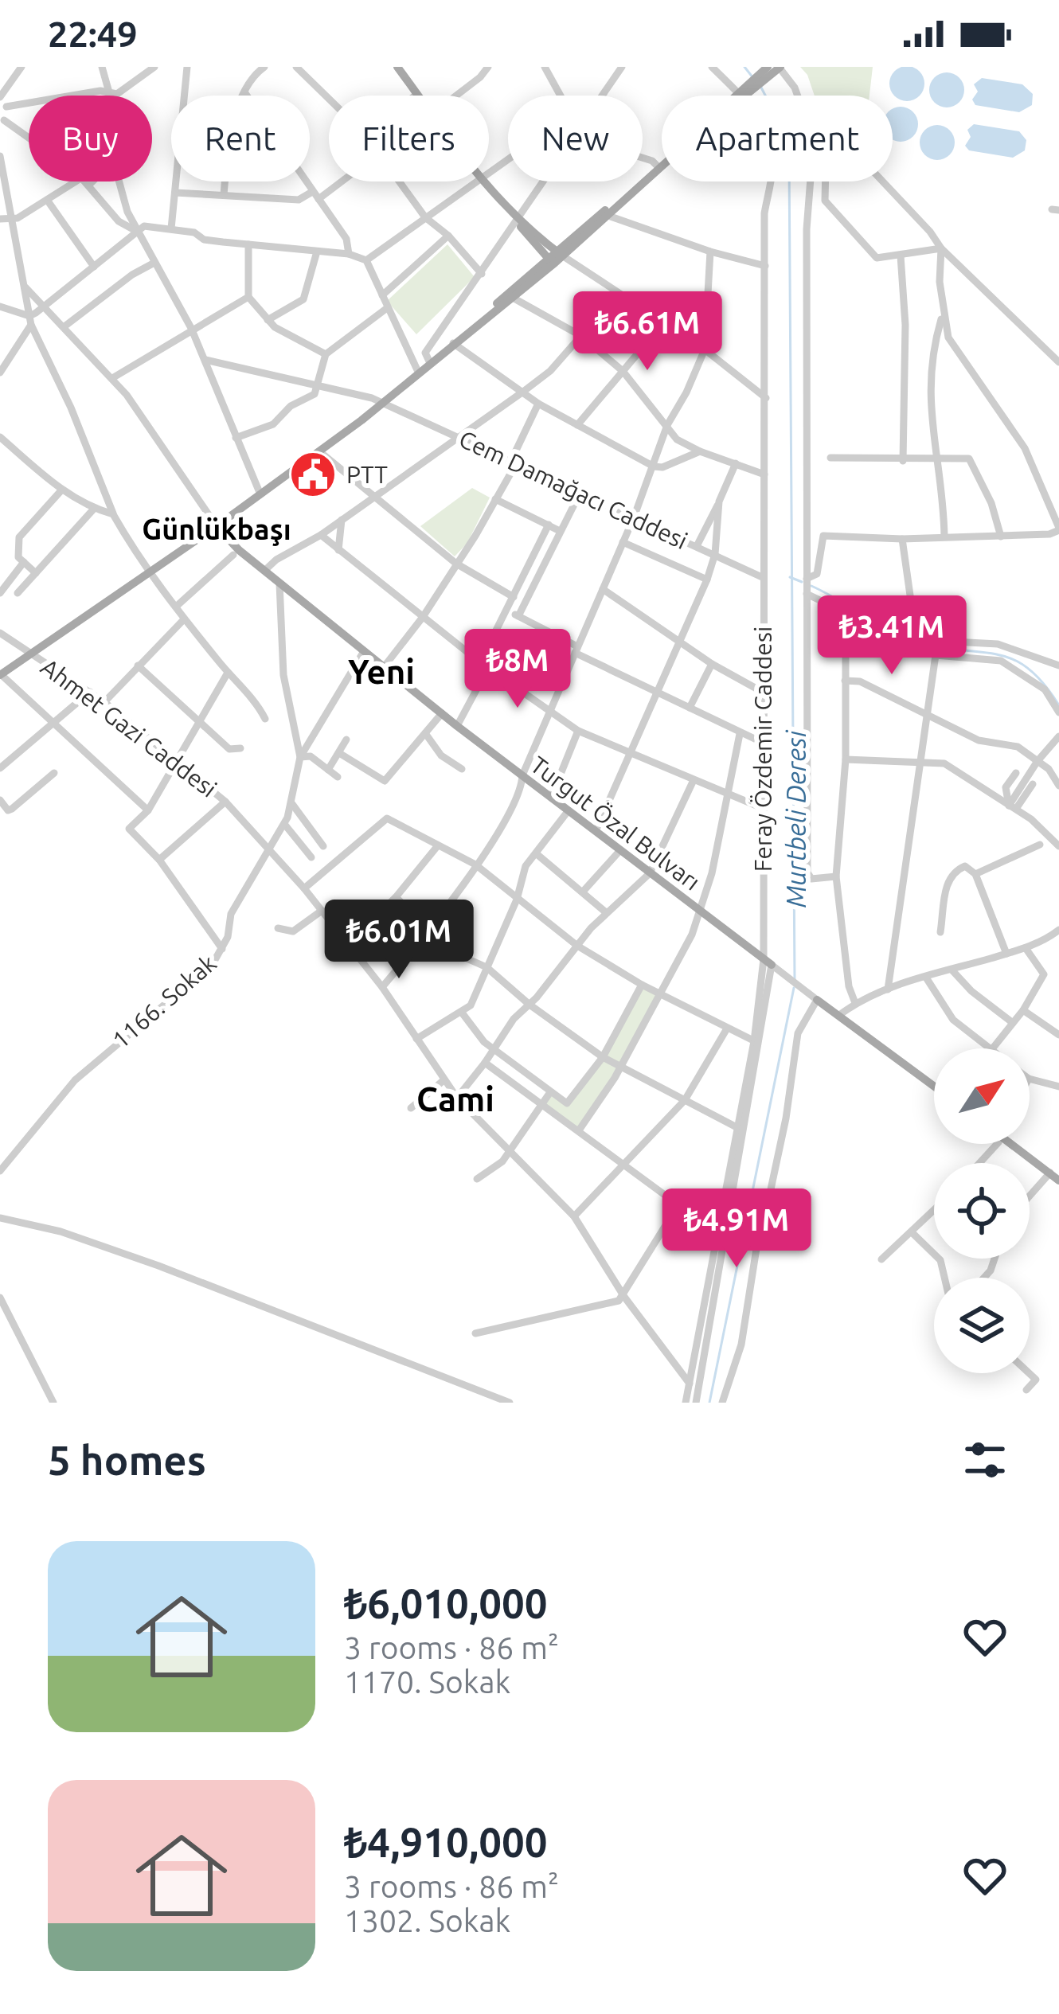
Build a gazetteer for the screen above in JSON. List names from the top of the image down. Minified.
{"streets":{"main road":["Turgut Özal Bulvarı"],"street":["Cem Damağacı Caddesi","Ahmet Gazi Caddesi","Feray Özdemir Caddesi","1166. Sokak"]},"crossings":[["Cem Damağacı Caddesi","Feray Özdemir Caddesi"],["Ahmet Gazi Caddesi","Feray Özdemir Caddesi"],["Ahmet Gazi Caddesi","1166. Sokak"],["Feray Özdemir Caddesi","Turgut Özal Bulvarı"],["Turgut Özal Bulvarı","1166. Sokak"]],"districts":["Günlükbaşı","Yeni","Cami"],"water":["Murtbeli Deresi"],"places":{"public building":["PTT"]},"north":"top right","page":{"status":"22:49","chip":["Buy","Rent","Filters","New","Apartment"],"price":["₺6.61M","₺3.41M","₺8M","₺6.01M","₺4.91M"],"heading":"5 homes","list":[{"name":"₺6,010,000","note":"3 rooms · 86 m² · 1170. Sokak"},{"name":"₺4,910,000","note":"3 rooms · 86 m² · 1302. Sokak"}]}}
